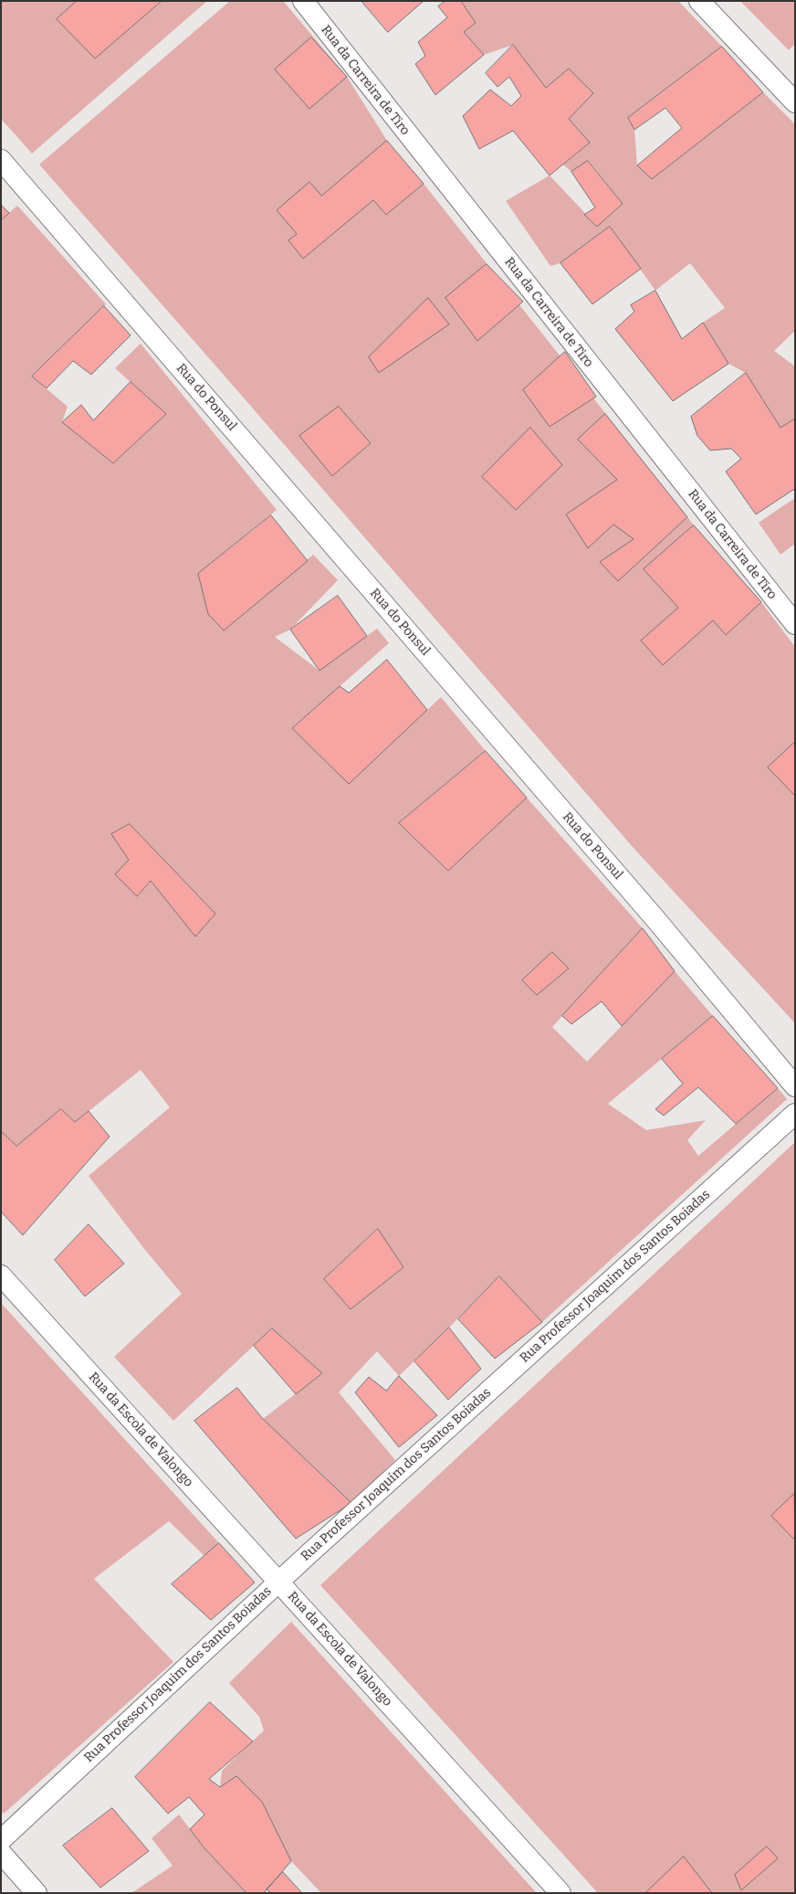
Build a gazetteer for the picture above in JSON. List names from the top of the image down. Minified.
{"streets":{"street":["Rua da Carreira de Tiro","Rua do Ponsul","Rua Professor Joaquim dos Santos Boiadas","Rua da Escola de Valongo"]},"crossings":[["Rua Professor Joaquim dos Santos Boiadas","Rua da Escola de Valongo"]]}
